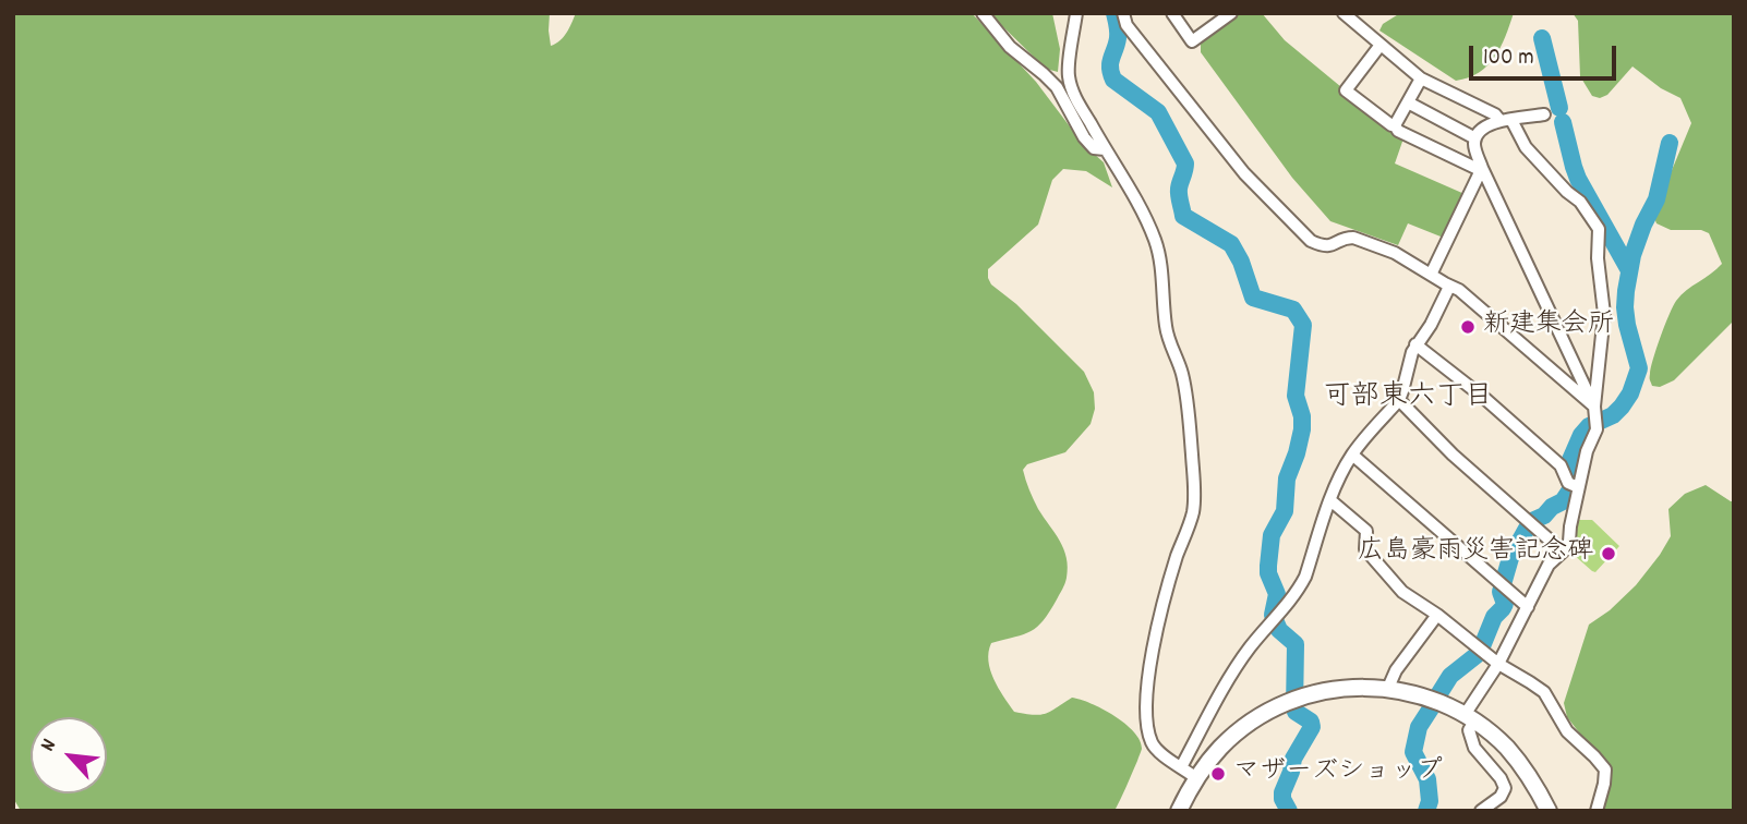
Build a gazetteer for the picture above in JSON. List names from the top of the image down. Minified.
{"districts":["可部東六丁目"],"places":["新建集会所","広島豪雨災害記念碑","マザーズショップ"],"scale_bar":"100 m","north":"top left"}
